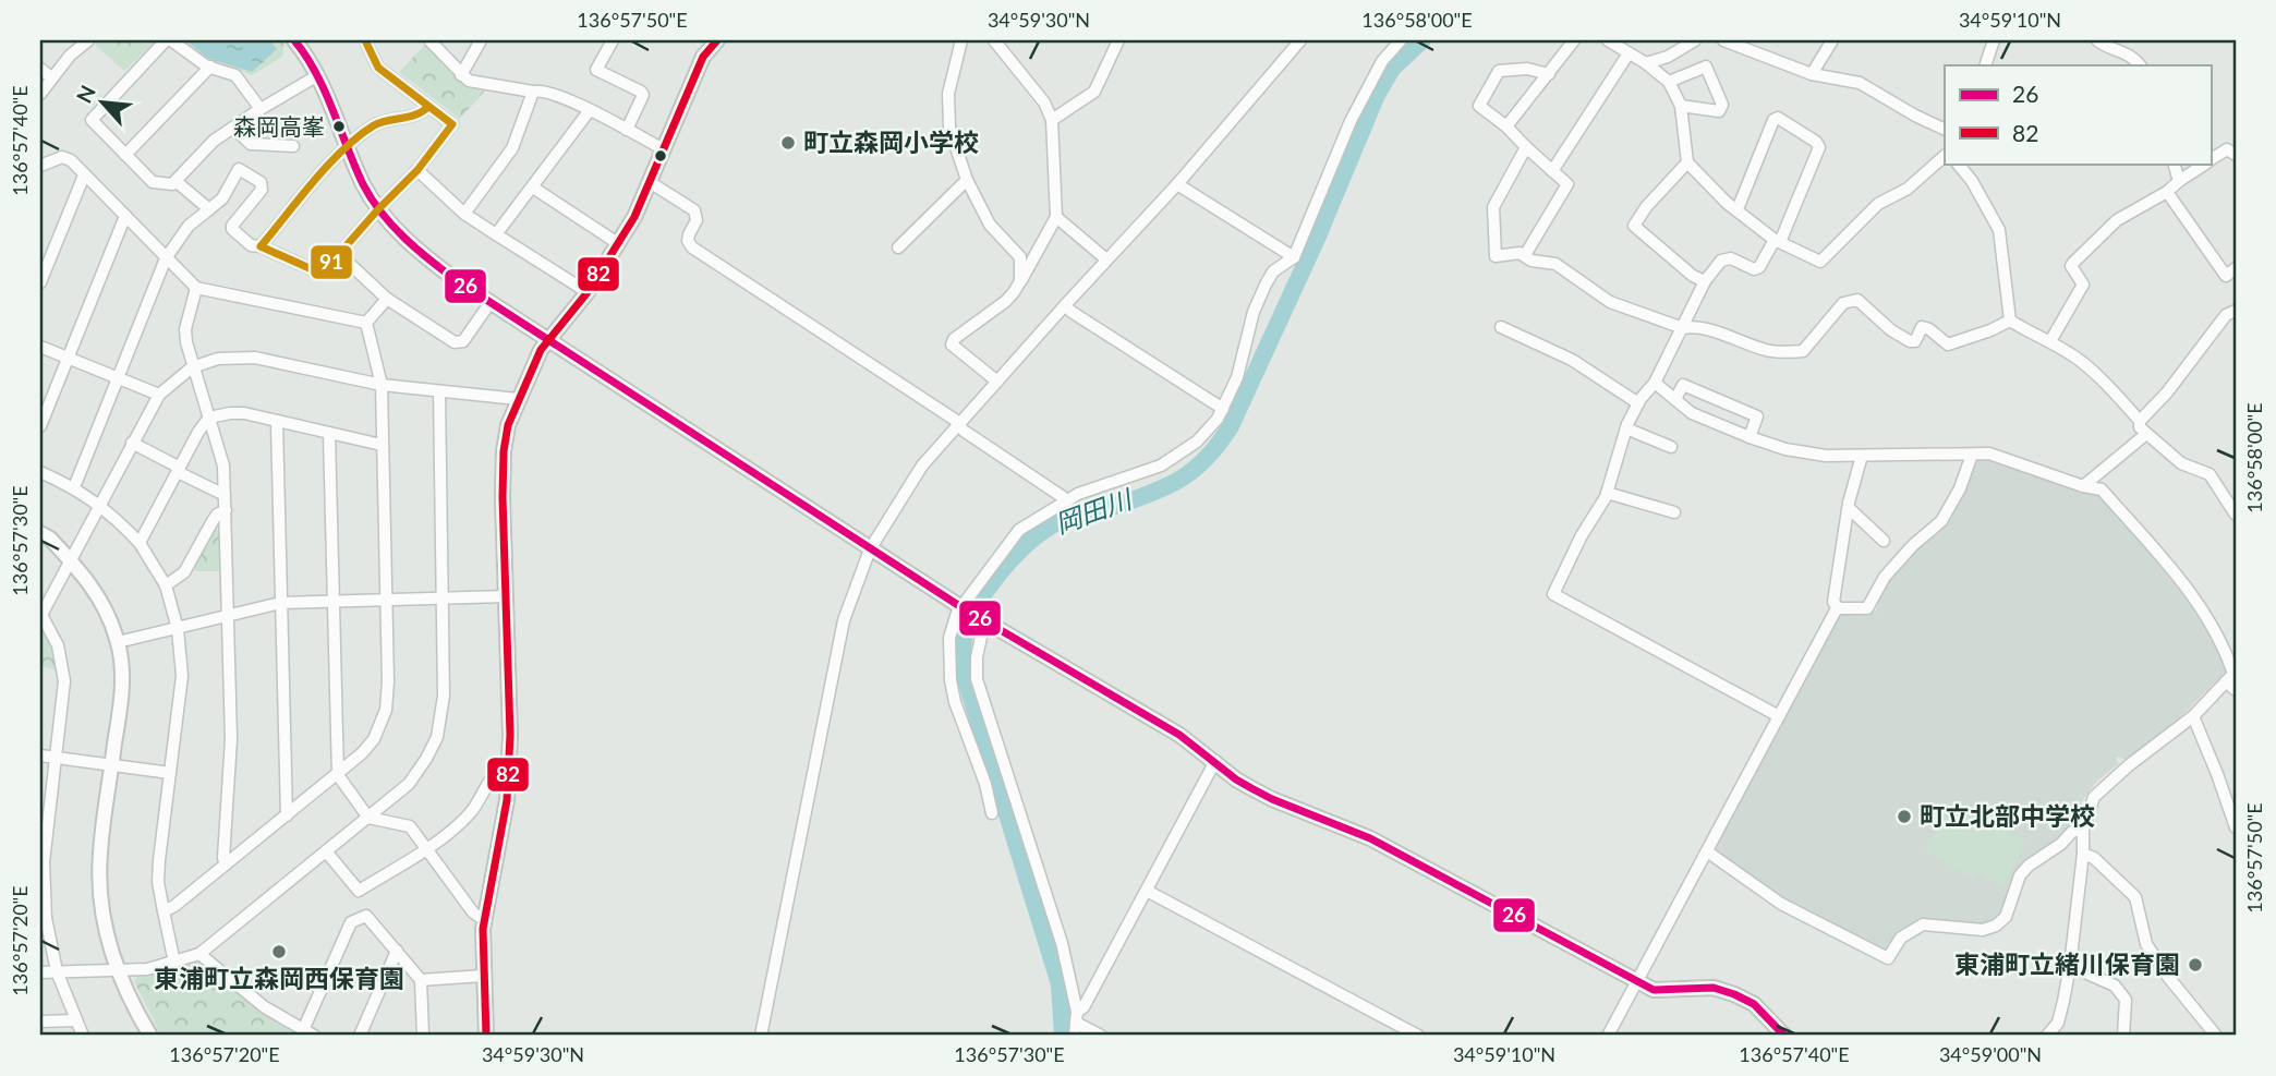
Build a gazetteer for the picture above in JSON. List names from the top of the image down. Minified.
{"water":["岡田川"],"places":["森岡高峯","町立森岡小学校","町立北部中学校","東浦町立森岡西保育園","東浦町立緒川保育園"],"lines":["transit line 26","transit line 82","transit line 91"],"legend":["26","82"],"north":"top left","coordinates":["136°57'50\"E","34°59'30\"N","136°58'00\"E","34°59'10\"N","136°57'40\"E","136°57'30\"E","136°57'20\"E","34°59'00\"N"]}
